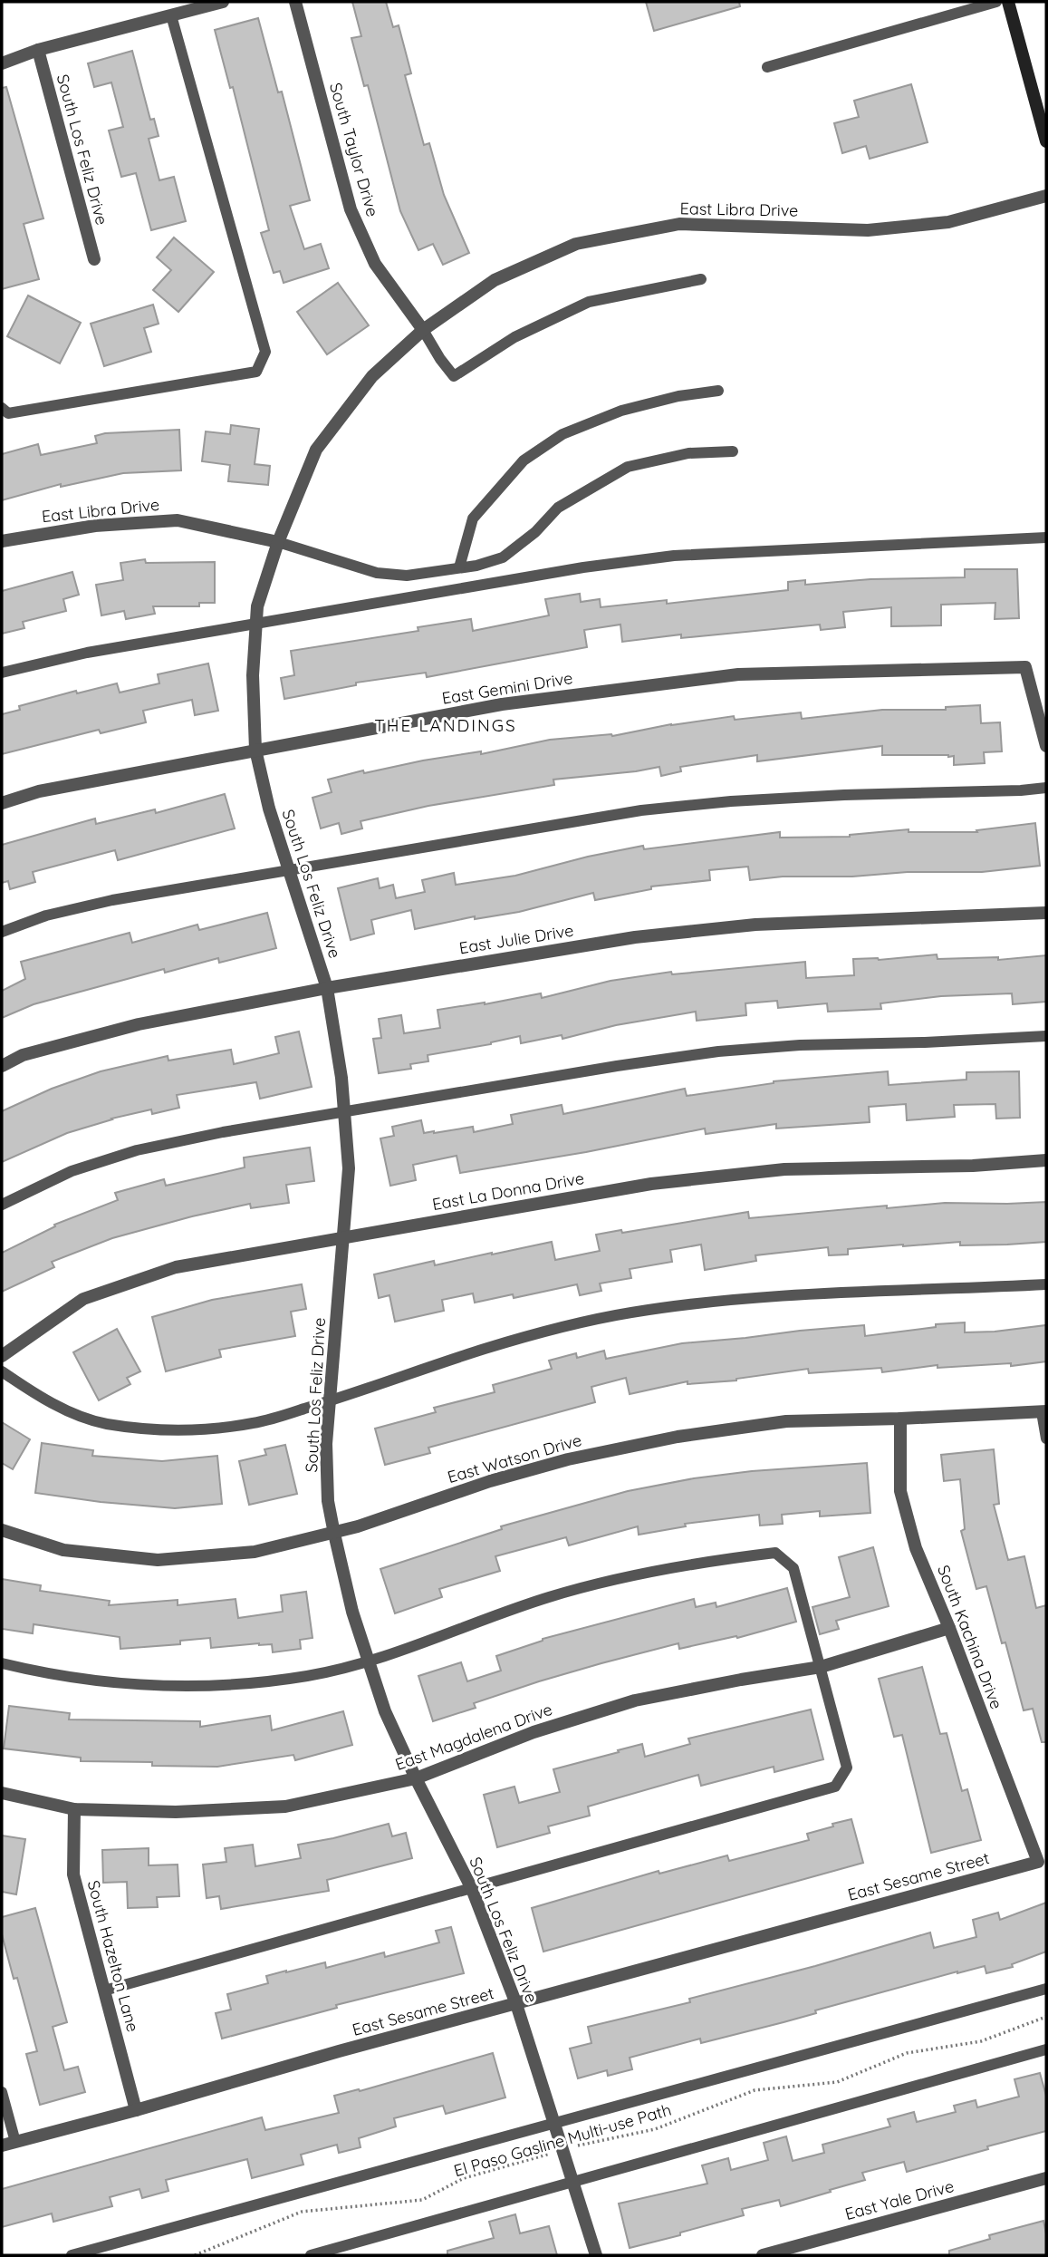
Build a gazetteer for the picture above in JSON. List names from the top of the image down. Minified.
{"streets":{"street":["South Los Feliz Drive","South Taylor Drive","East Libra Drive","East Gemini Drive","East Julie Drive","East La Donna Drive","East Watson Drive","South Kachina Drive","East Magdalena Drive","East Sesame Street","South Hazelton Lane","East Yale Drive"],"path":["El Paso Gasline Multi-use Path"]},"crossings":[["South Los Feliz Drive","East Libra Drive"],["South Los Feliz Drive","East Gemini Drive"],["South Los Feliz Drive","East Julie Drive"],["South Los Feliz Drive","East La Donna Drive"],["South Los Feliz Drive","East Watson Drive"],["South Los Feliz Drive","East Magdalena Drive"],["South Los Feliz Drive","East Sesame Street"],["South Los Feliz Drive","El Paso Gasline Multi-use Path"],["South Taylor Drive","East Libra Drive"],["East Watson Drive","South Kachina Drive"],["South Kachina Drive","East Magdalena Drive"],["South Kachina Drive","East Sesame Street"],["East Magdalena Drive","South Hazelton Lane"],["East Sesame Street","South Hazelton Lane"]],"districts":["THE LANDINGS"]}
